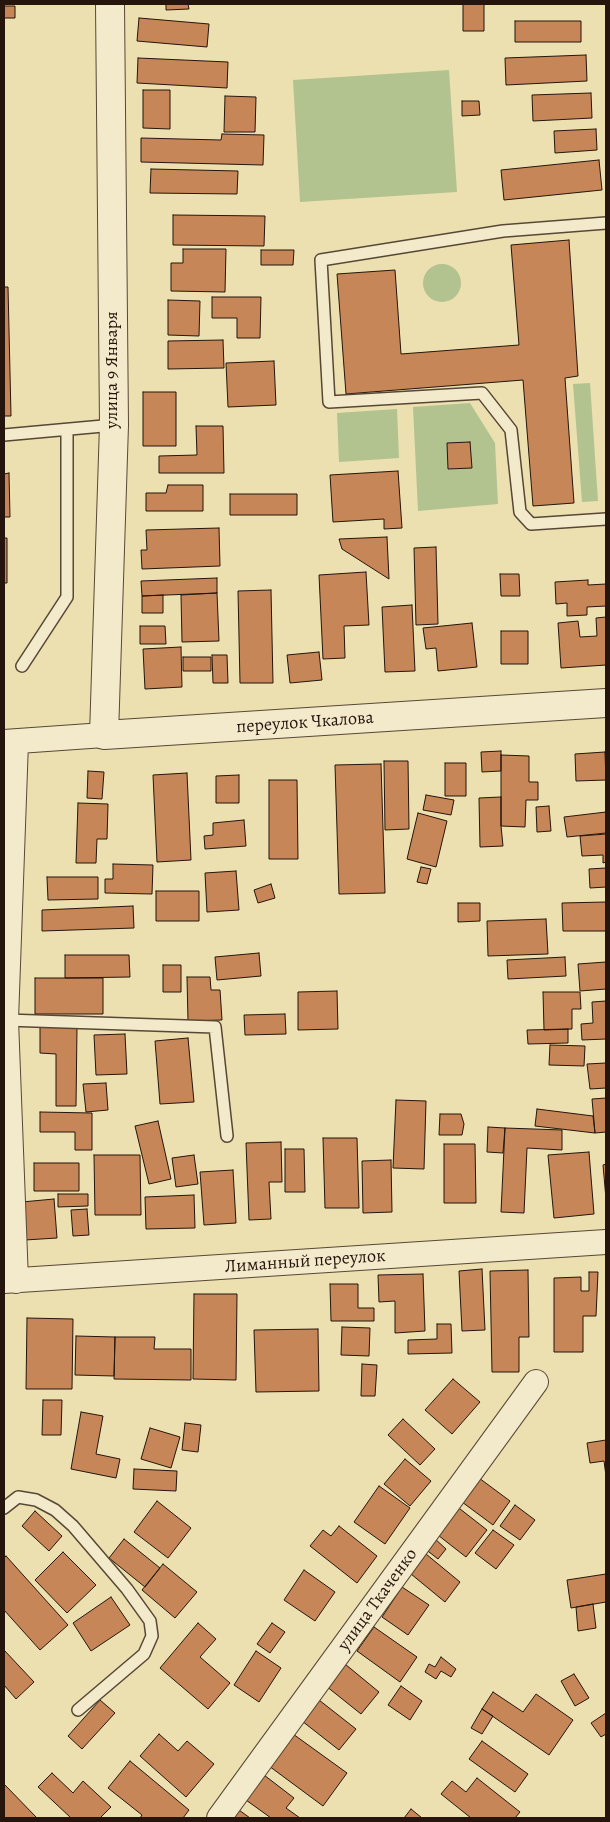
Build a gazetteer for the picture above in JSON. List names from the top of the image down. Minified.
{"streets":{"street":["улица 9 Января","переулок Чкалова","Лиманный переулок","улица Ткаченко"]},"crossings":[["улица 9 Января","переулок Чкалова"]]}
